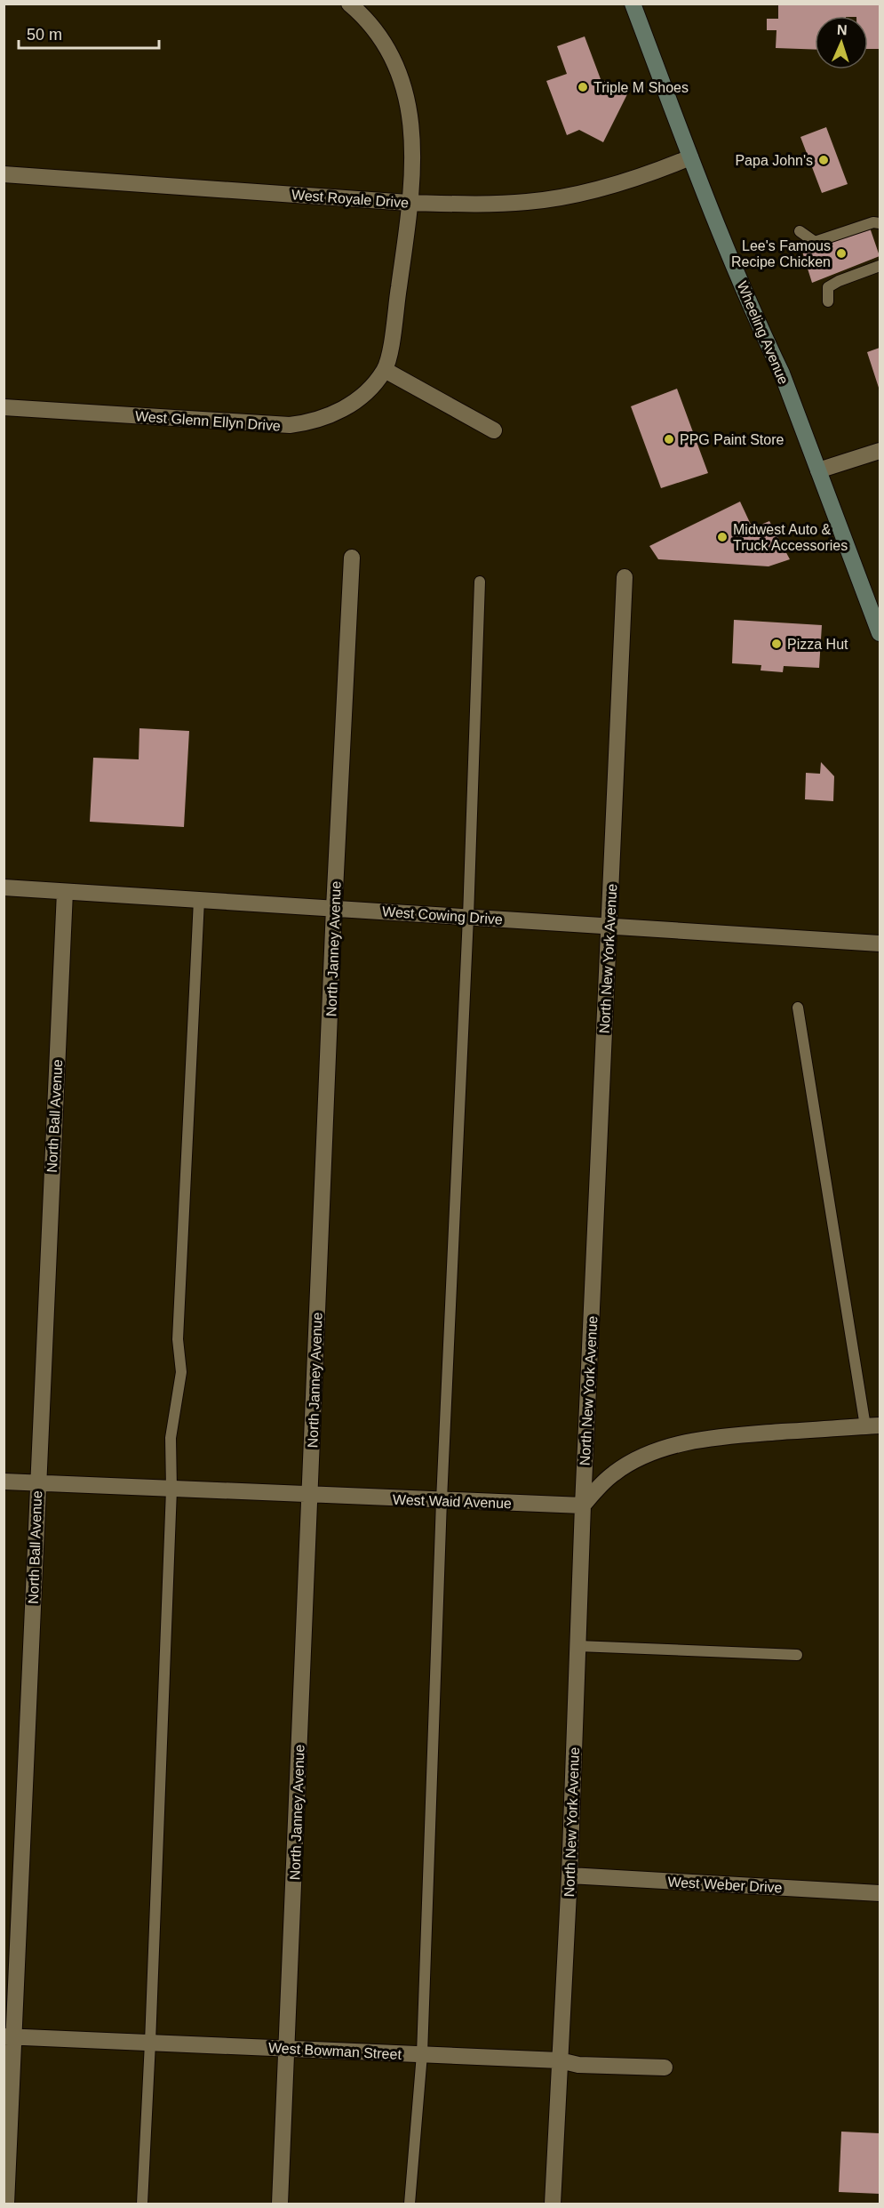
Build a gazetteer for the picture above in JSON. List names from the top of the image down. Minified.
{"streets":{"main road":["Wheeling Avenue"],"street":["West Royale Drive","West Glenn Ellyn Drive","West Cowing Drive","North Janney Avenue","North New York Avenue","North Ball Avenue","West Waid Avenue","West Weber Drive","West Bowman Street"]},"crossings":[["West Royale Drive","Wheeling Avenue"],["West Cowing Drive","North Janney Avenue"],["West Cowing Drive","North New York Avenue"],["West Cowing Drive","North Ball Avenue"],["North Janney Avenue","West Waid Avenue"],["North Janney Avenue","West Bowman Street"],["North New York Avenue","West Waid Avenue"],["North New York Avenue","West Weber Drive"],["North New York Avenue","West Bowman Street"],["North Ball Avenue","West Waid Avenue"],["North Ball Avenue","West Bowman Street"]],"places":["Triple M Shoes","Papa John's","Lee's Famous Recipe Chicken","PPG Paint Store","Midwest Auto & Truck Accessories","Pizza Hut"],"scale_bar":"50 m","north":"top"}
